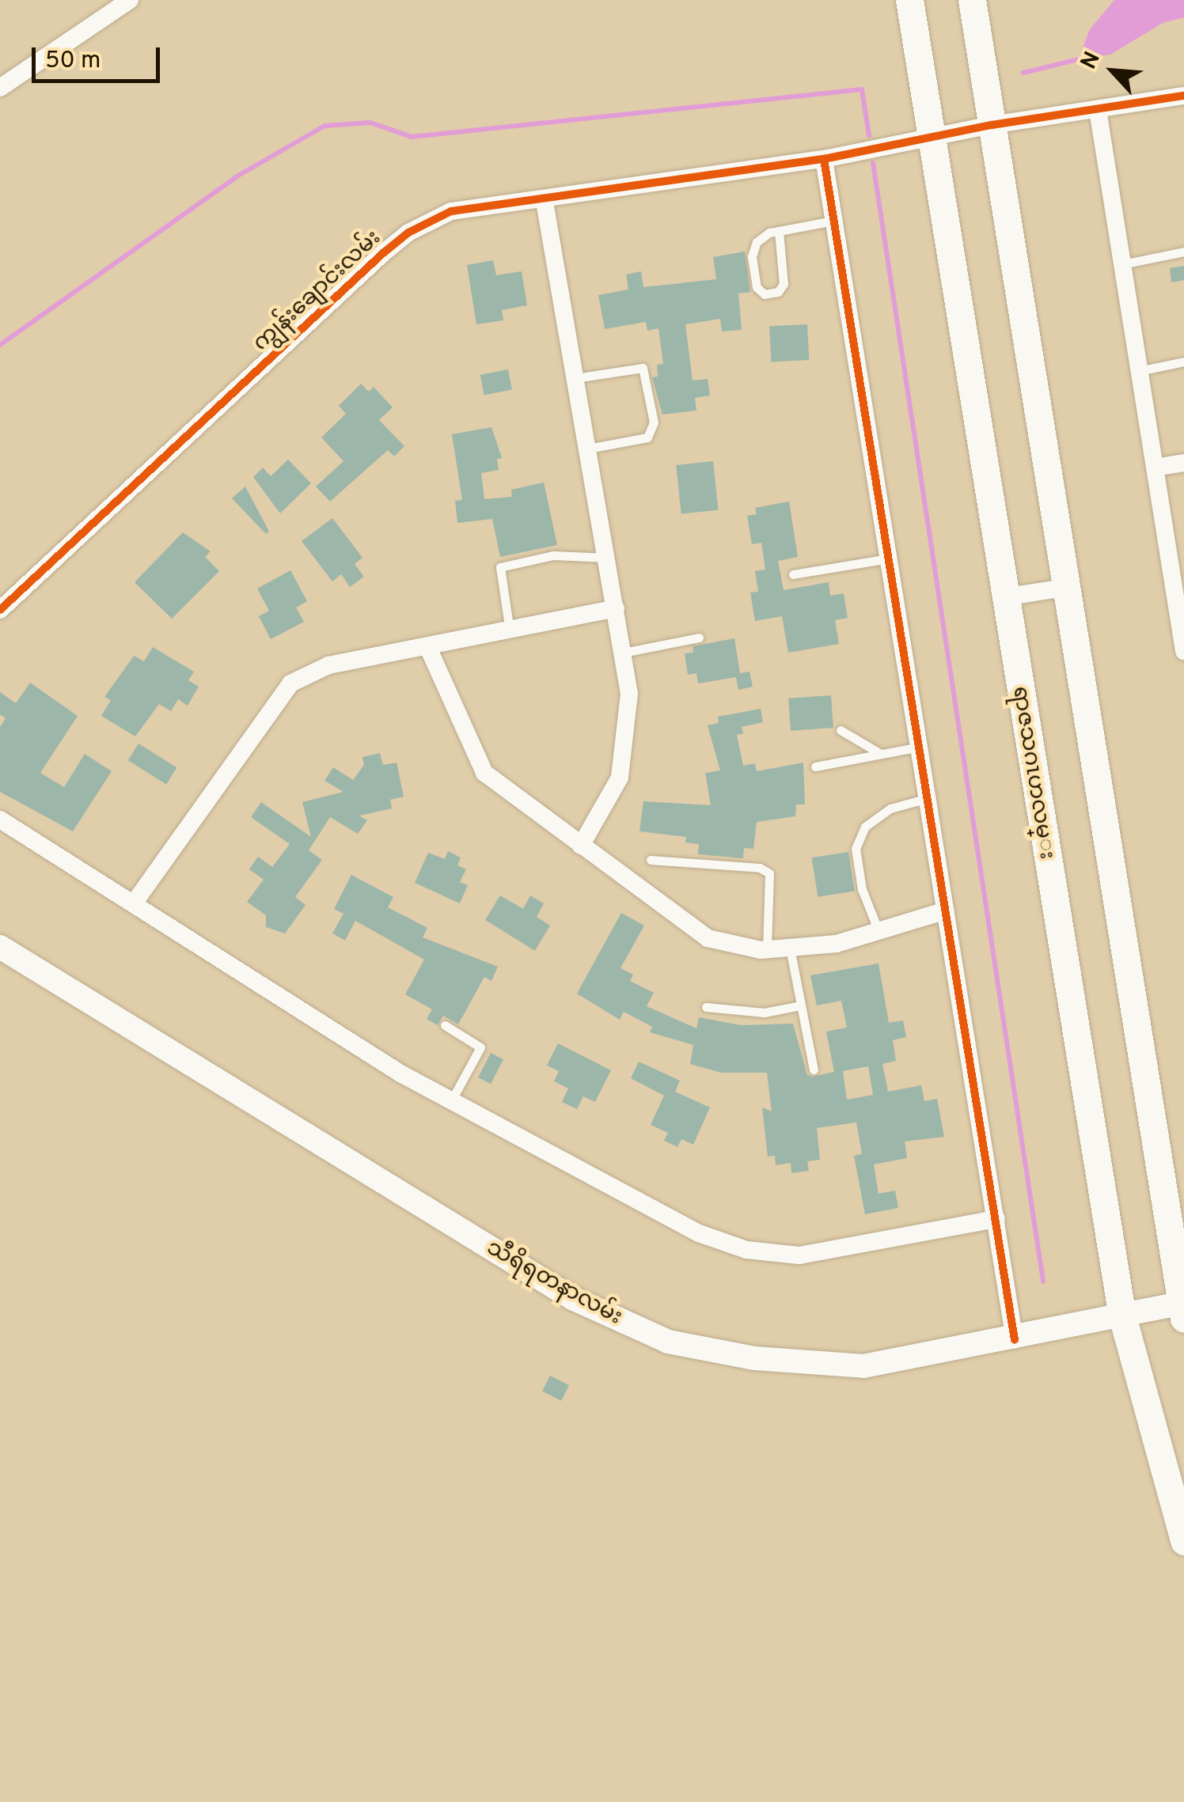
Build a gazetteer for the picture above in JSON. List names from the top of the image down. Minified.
{"streets":{"main road":["ရာဇသဂၤဟလမ္း","သီရိရတနာလမ်း"],"street":["ကျွန်းချောင်းလမ်း"]},"crossings":[["ကျွန်းချောင်းလမ်း","ရာဇသဂၤဟလမ္း"],["ရာဇသဂၤဟလမ္း","သီရိရတနာလမ်း"]],"scale_bar":"50 m","north":"top left"}
